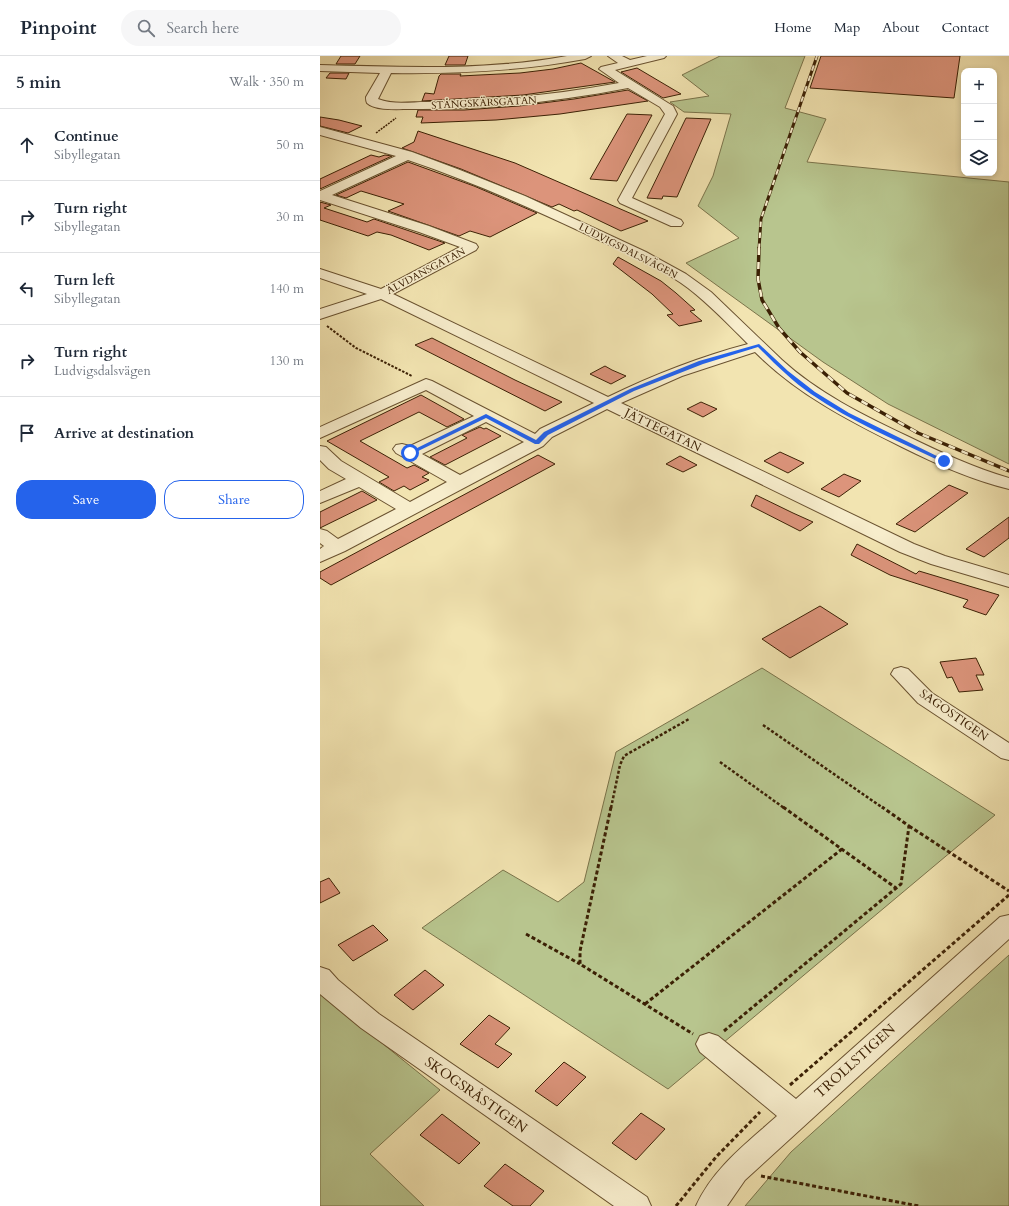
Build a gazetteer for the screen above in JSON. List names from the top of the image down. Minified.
{"streets":{"street":["STÅNGSKÄRSGATAN","LUDVIGSDALSVÄGEN","ÄLVDANSGATAN","JÄTTEGATAN","SAGOSTIGEN","TROLLSTIGEN","SKOGSRÅSTIGEN"]},"crossings":[["ÄLVDANSGATAN","JÄTTEGATAN"]],"page":{"header":"Pinpoint","search":"Search here","nav":["Home","Map","About","Contact"],"heading":["5 min","Walk · 350 m"],"map_buttons":["+","−"],"list":[["Continue","Sibyllegatan","50 m"],["Turn right","Sibyllegatan","30 m"],["Turn left","Sibyllegatan","140 m"],["Turn right","Ludvigsdalsvägen","130 m"],"Arrive at destination"],"buttons":["Save","Share"]}}
